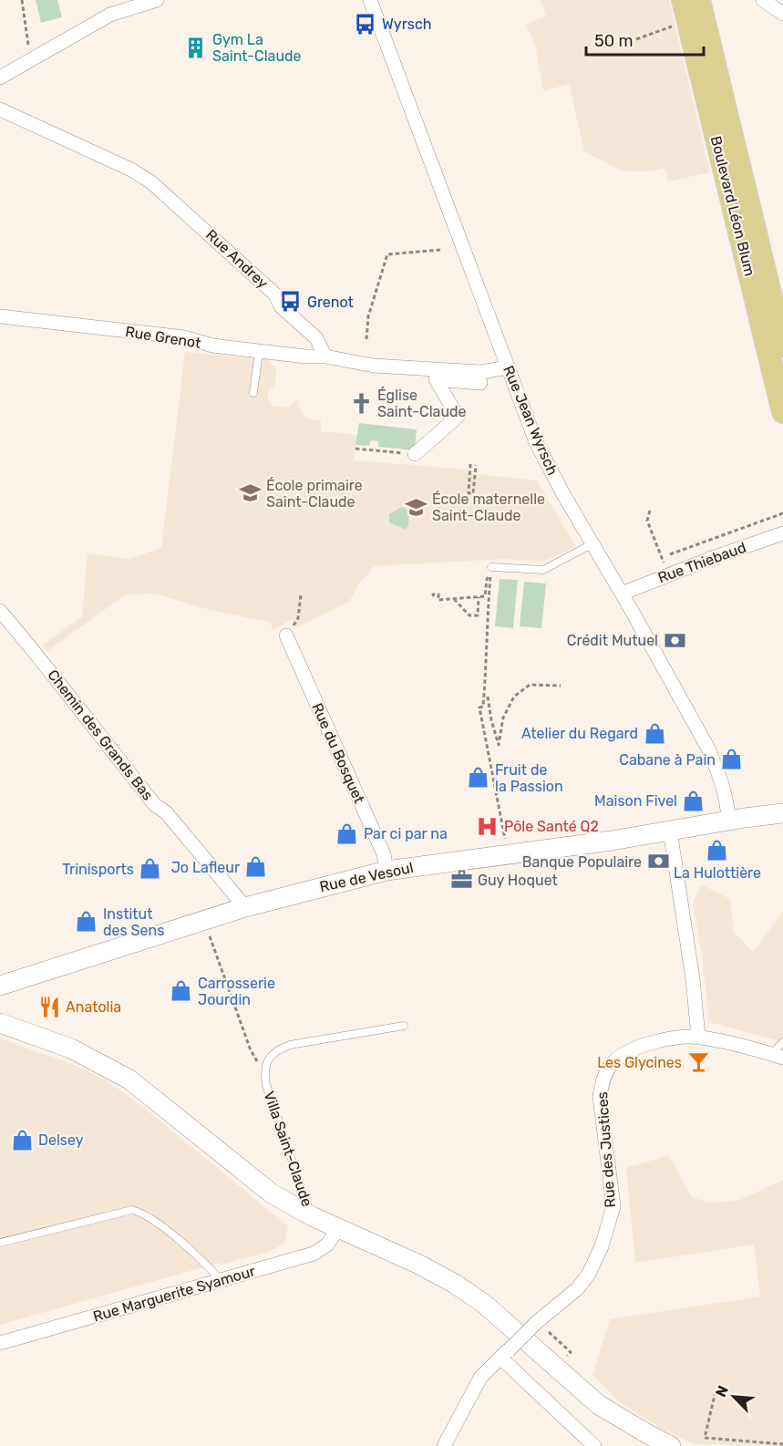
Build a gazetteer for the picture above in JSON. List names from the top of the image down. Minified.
{"streets":{"main road":["Boulevard Léon Blum","Rue de Vesoul"],"street":["Rue Andrey","Rue Grenot","Rue Jean Wyrsch","Rue Thiebaud","Chemin des Grands Bas","Rue du Bosquet","Rue des Justices","Rue Marguerite Syamour"],"lane":["Villa Saint-Claude"]},"crossings":[["Rue Andrey","Rue Grenot"],["Rue Jean Wyrsch","Rue Thiebaud"],["Rue Jean Wyrsch","Rue de Vesoul"],["Chemin des Grands Bas","Rue de Vesoul"],["Rue du Bosquet","Rue de Vesoul"]],"places":{"bus stop":["Wyrsch","Grenot"],"building":["Gym La Saint-Claude"],"church":["Église Saint-Claude"],"school or university":["École primaire Saint-Claude","École maternelle Saint-Claude"],"bank":["Crédit Mutuel","Banque Populaire"],"shop":["Atelier du Regard","Cabane à Pain","Fruit de la Passion","Maison Fivel","Par ci par na","La Hulottière","Jo Lafleur","Trinisports","Institut des Sens","Carrosserie Jourdin","Delsey"],"hospital":["Pôle Santé Q2"],"office":["Guy Hoquet"],"restaurant":["Anatolia"],"bar":["Les Glycines"]},"scale_bar":"50 m","north":"top left"}
